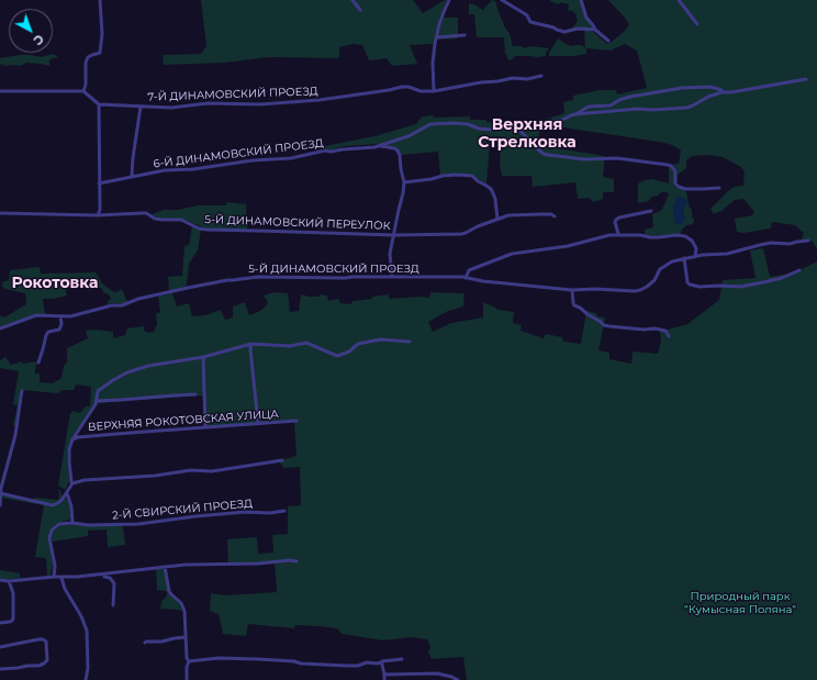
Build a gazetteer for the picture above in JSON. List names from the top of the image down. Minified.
{"streets":{"street":["7-Й ДИНАМОВСКИЙ ПРОЕЗД","6-Й ДИНАМОВСКИЙ ПРОЕЗД","5-Й ДИНАМОВСКИЙ ПЕРЕУЛОК","5-Й ДИНАМОВСКИЙ ПРОЕЗД","ВЕРХНЯЯ РОКОТОВСКАЯ УЛИЦА","2-Й СВИРСКИЙ ПРОЕЗД"]},"districts":["Верхняя Стрелковка","Рокотовка"],"parks":["Природный парк \"Кумысная Поляна\""],"north":"bottom right"}
